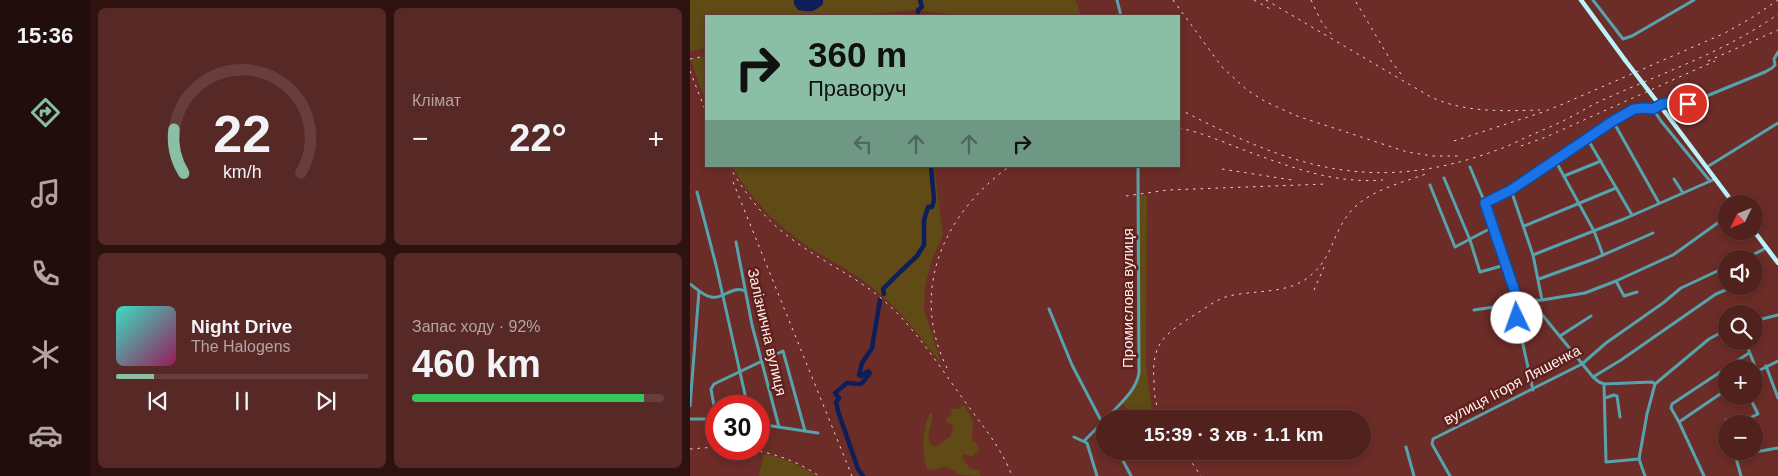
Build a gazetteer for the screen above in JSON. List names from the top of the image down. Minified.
{"streets":{"street":["Промислова вулиця","Залізнична вулиця","вулиця Ігоря Ляшенка"]},"north":"bottom left","page":{"tabs":"15:36","tile":["Клімат",["Запас ходу · 92%","460 km"]],"turn":["360 m","Праворуч"],"heat":["−","22°","+"],"map_buttons":["+","−"],"song":["Night Drive","The Halogens"],"limit":"30","trip":"15:39 · 3 хв · 1.1 km","gauge":["22","km/h"]}}
